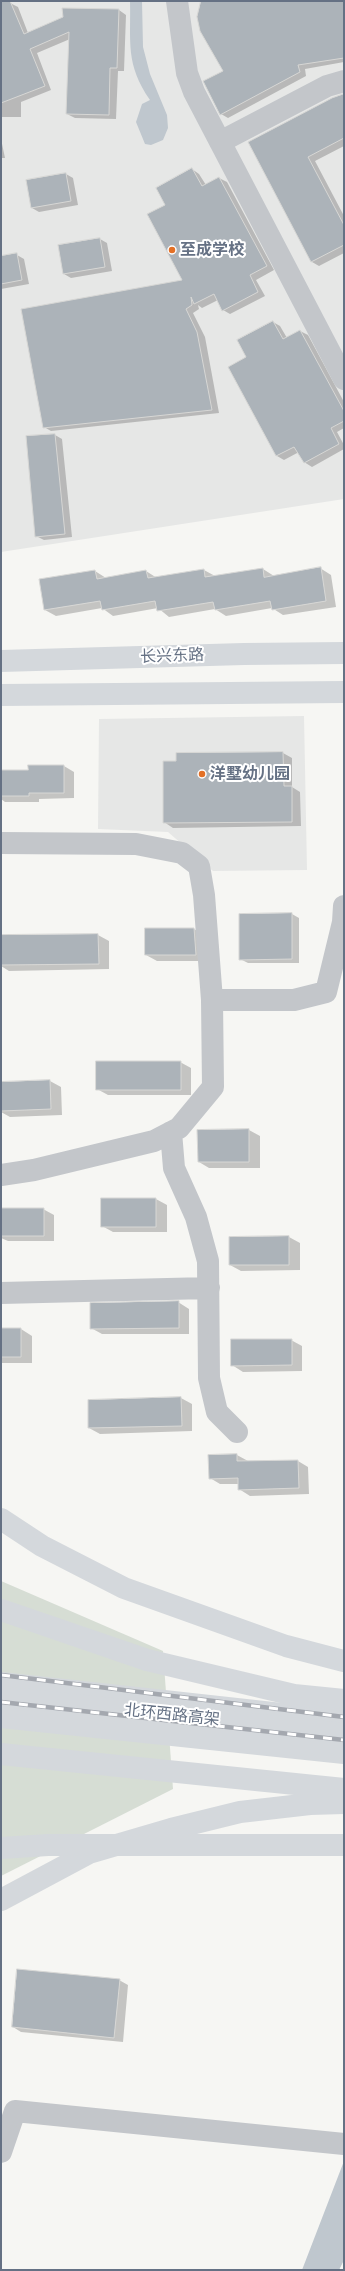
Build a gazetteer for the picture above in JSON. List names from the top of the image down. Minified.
{"streets":{"main road":["长兴东路","北环西路高架"]},"places":["至成学校","洋墅幼儿园"]}
